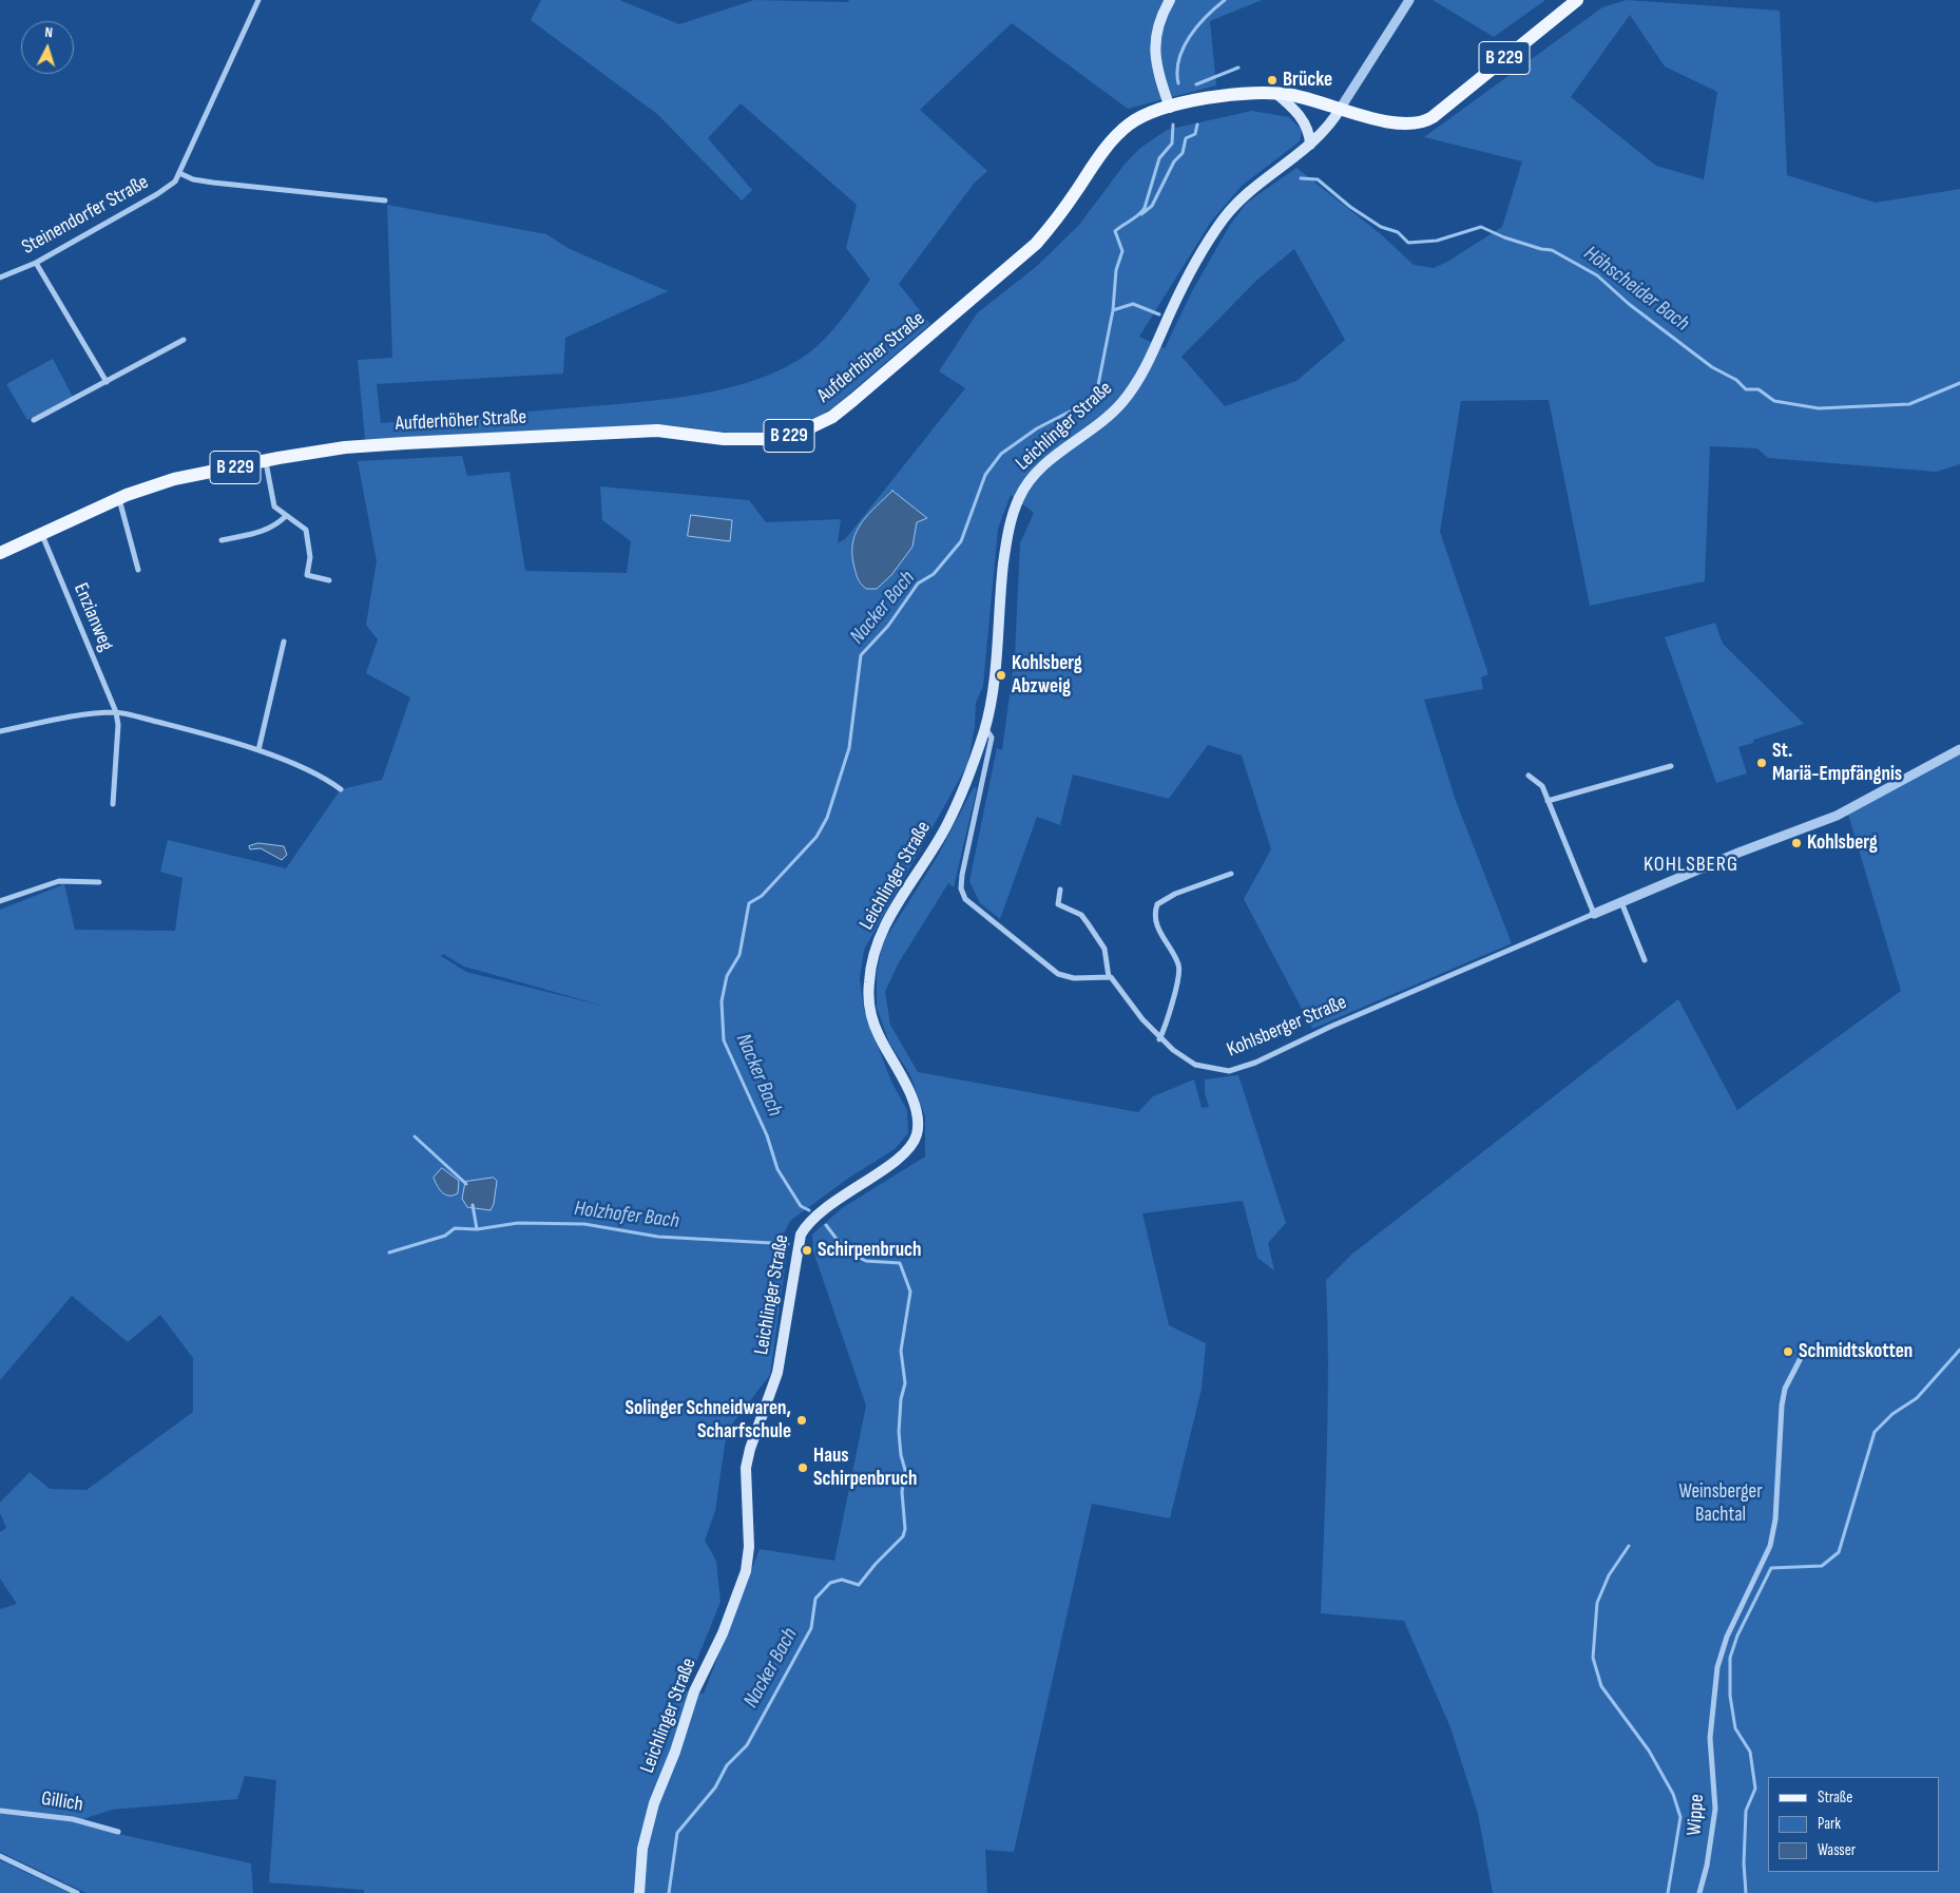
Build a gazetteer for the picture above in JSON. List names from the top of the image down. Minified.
{"streets":{"main road":["B 229","Aufderhöher Straße","Leichlinger Straße"],"street":["Steinendorfer Straße","Enzianweg","Kohlsberger Straße","Gillich","Wippe"]},"crossings":[["B 229","Aufderhöher Straße"],["B 229","Leichlinger Straße"],["Aufderhöher Straße","Leichlinger Straße"],["Aufderhöher Straße","Enzianweg"]],"districts":["KOHLSBERG"],"water":["Höhscheider Bach","Nacker Bach","Holzhofer Bach"],"parks":["Weinsberger Bachtal"],"places":["Brücke","Kohlsberg Abzweig","St. Mariä-Empfängnis","Kohlsberg","Schirpenbruch","Schmidtskotten","Solinger Schneidwaren, Scharfschule","Haus Schirpenbruch"],"legend":["Straße","Park","Wasser"],"north":"top"}
